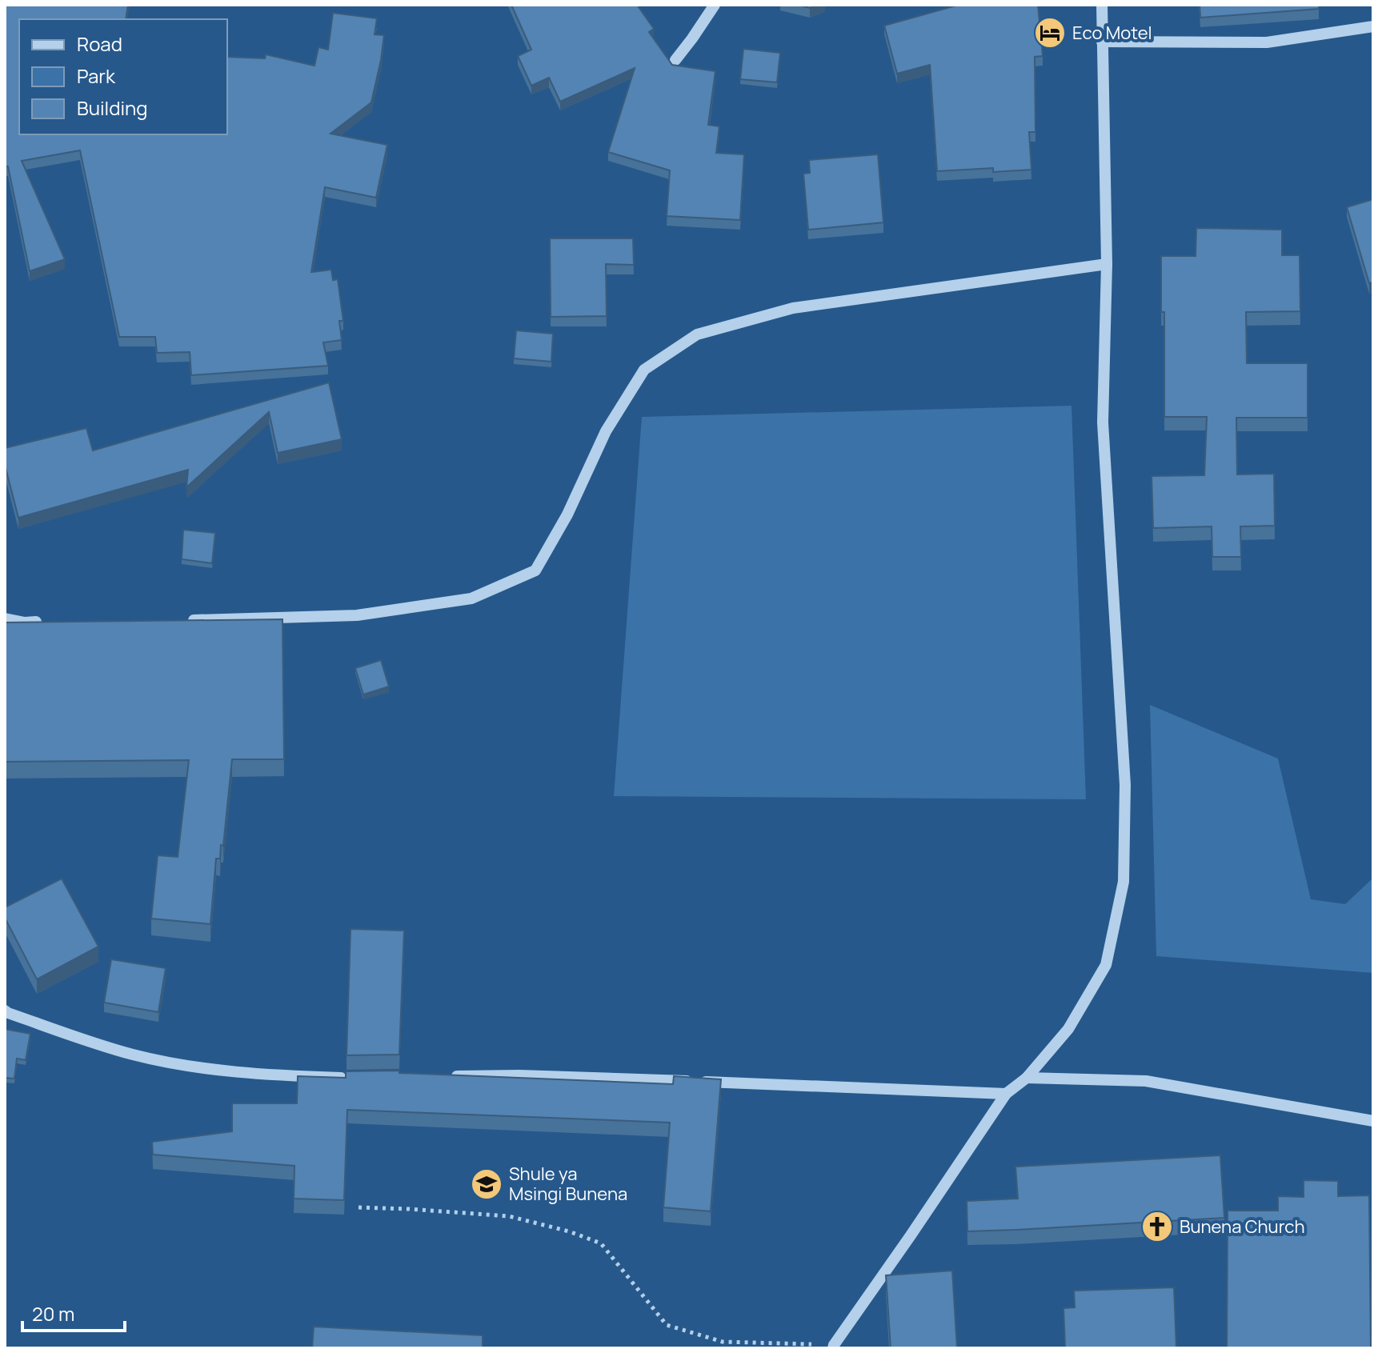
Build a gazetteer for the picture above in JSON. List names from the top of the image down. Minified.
{"places":{"hotel":["Eco Motel"],"school or university":["Shule ya Msingi Bunena"],"church":["Bunena Church"]},"legend":["Road","Park","Building"],"scale_bar":"20 m"}
